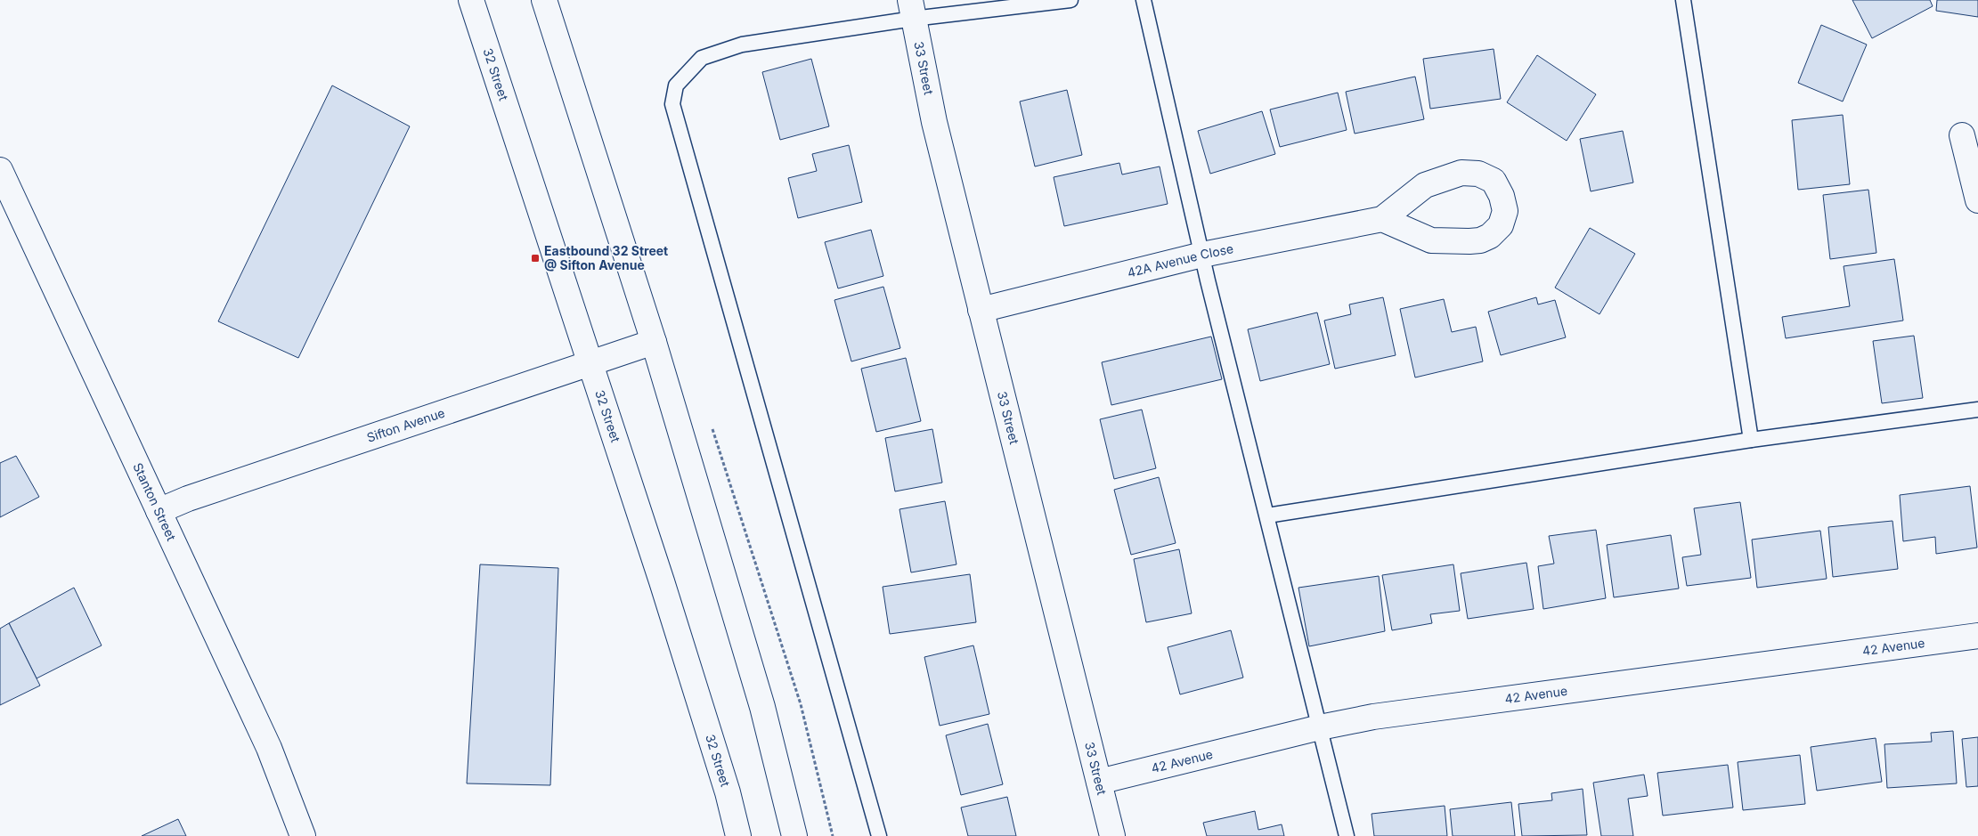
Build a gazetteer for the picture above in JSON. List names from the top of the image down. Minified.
{"streets":{"street":["33 Street","32 Street","42A Avenue Close","Sifton Avenue","Stanton Street","42 Avenue"]},"crossings":[["33 Street","42A Avenue Close"],["33 Street","42 Avenue"],["32 Street","Sifton Avenue"],["Sifton Avenue","Stanton Street"]],"places":{"transit":["Eastbound 32 Street @ Sifton Avenue"]}}
